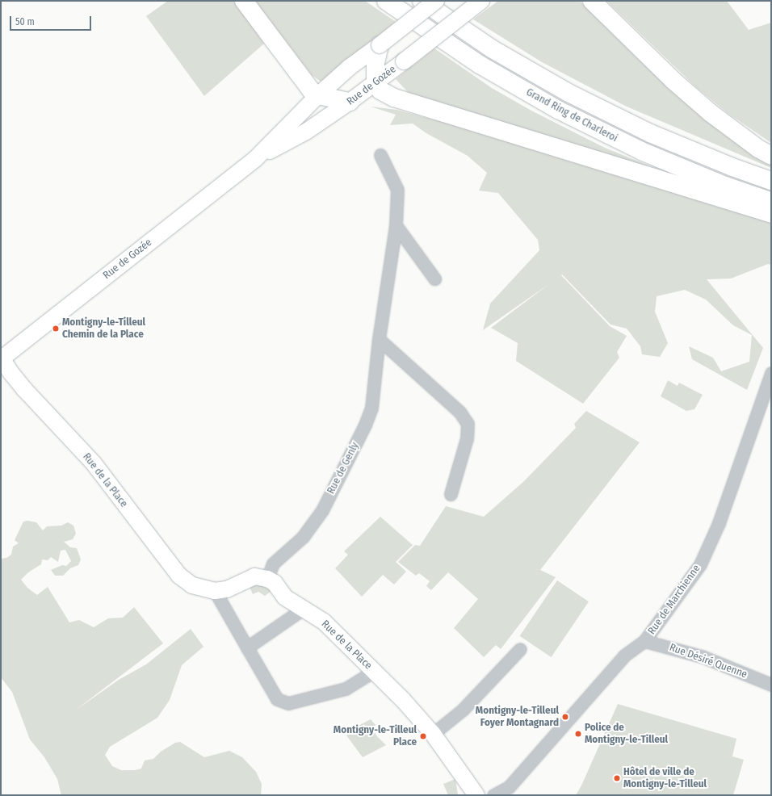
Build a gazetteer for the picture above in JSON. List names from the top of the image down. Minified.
{"streets":{"highway":["Grand Ring de Charleroi"],"main road":["Rue de Gozée","Rue de la Place"],"street":["Rue de Genly","Rue de Marchienne","Rue Désiré Quenne"]},"crossings":[["Rue de Gozée","Rue de la Place"],["Rue de Genly","Rue de la Place"],["Rue de Marchienne","Rue Désiré Quenne"]],"places":["Montigny-le-Tilleul Chemin de la Place","Montigny-le-Tilleul Foyer Montagnard","Police de Montigny-le-Tilleul","Montigny-le-Tilleul Place","Hôtel de ville de Montigny-le-Tilleul"],"scale_bar":"50 m"}
